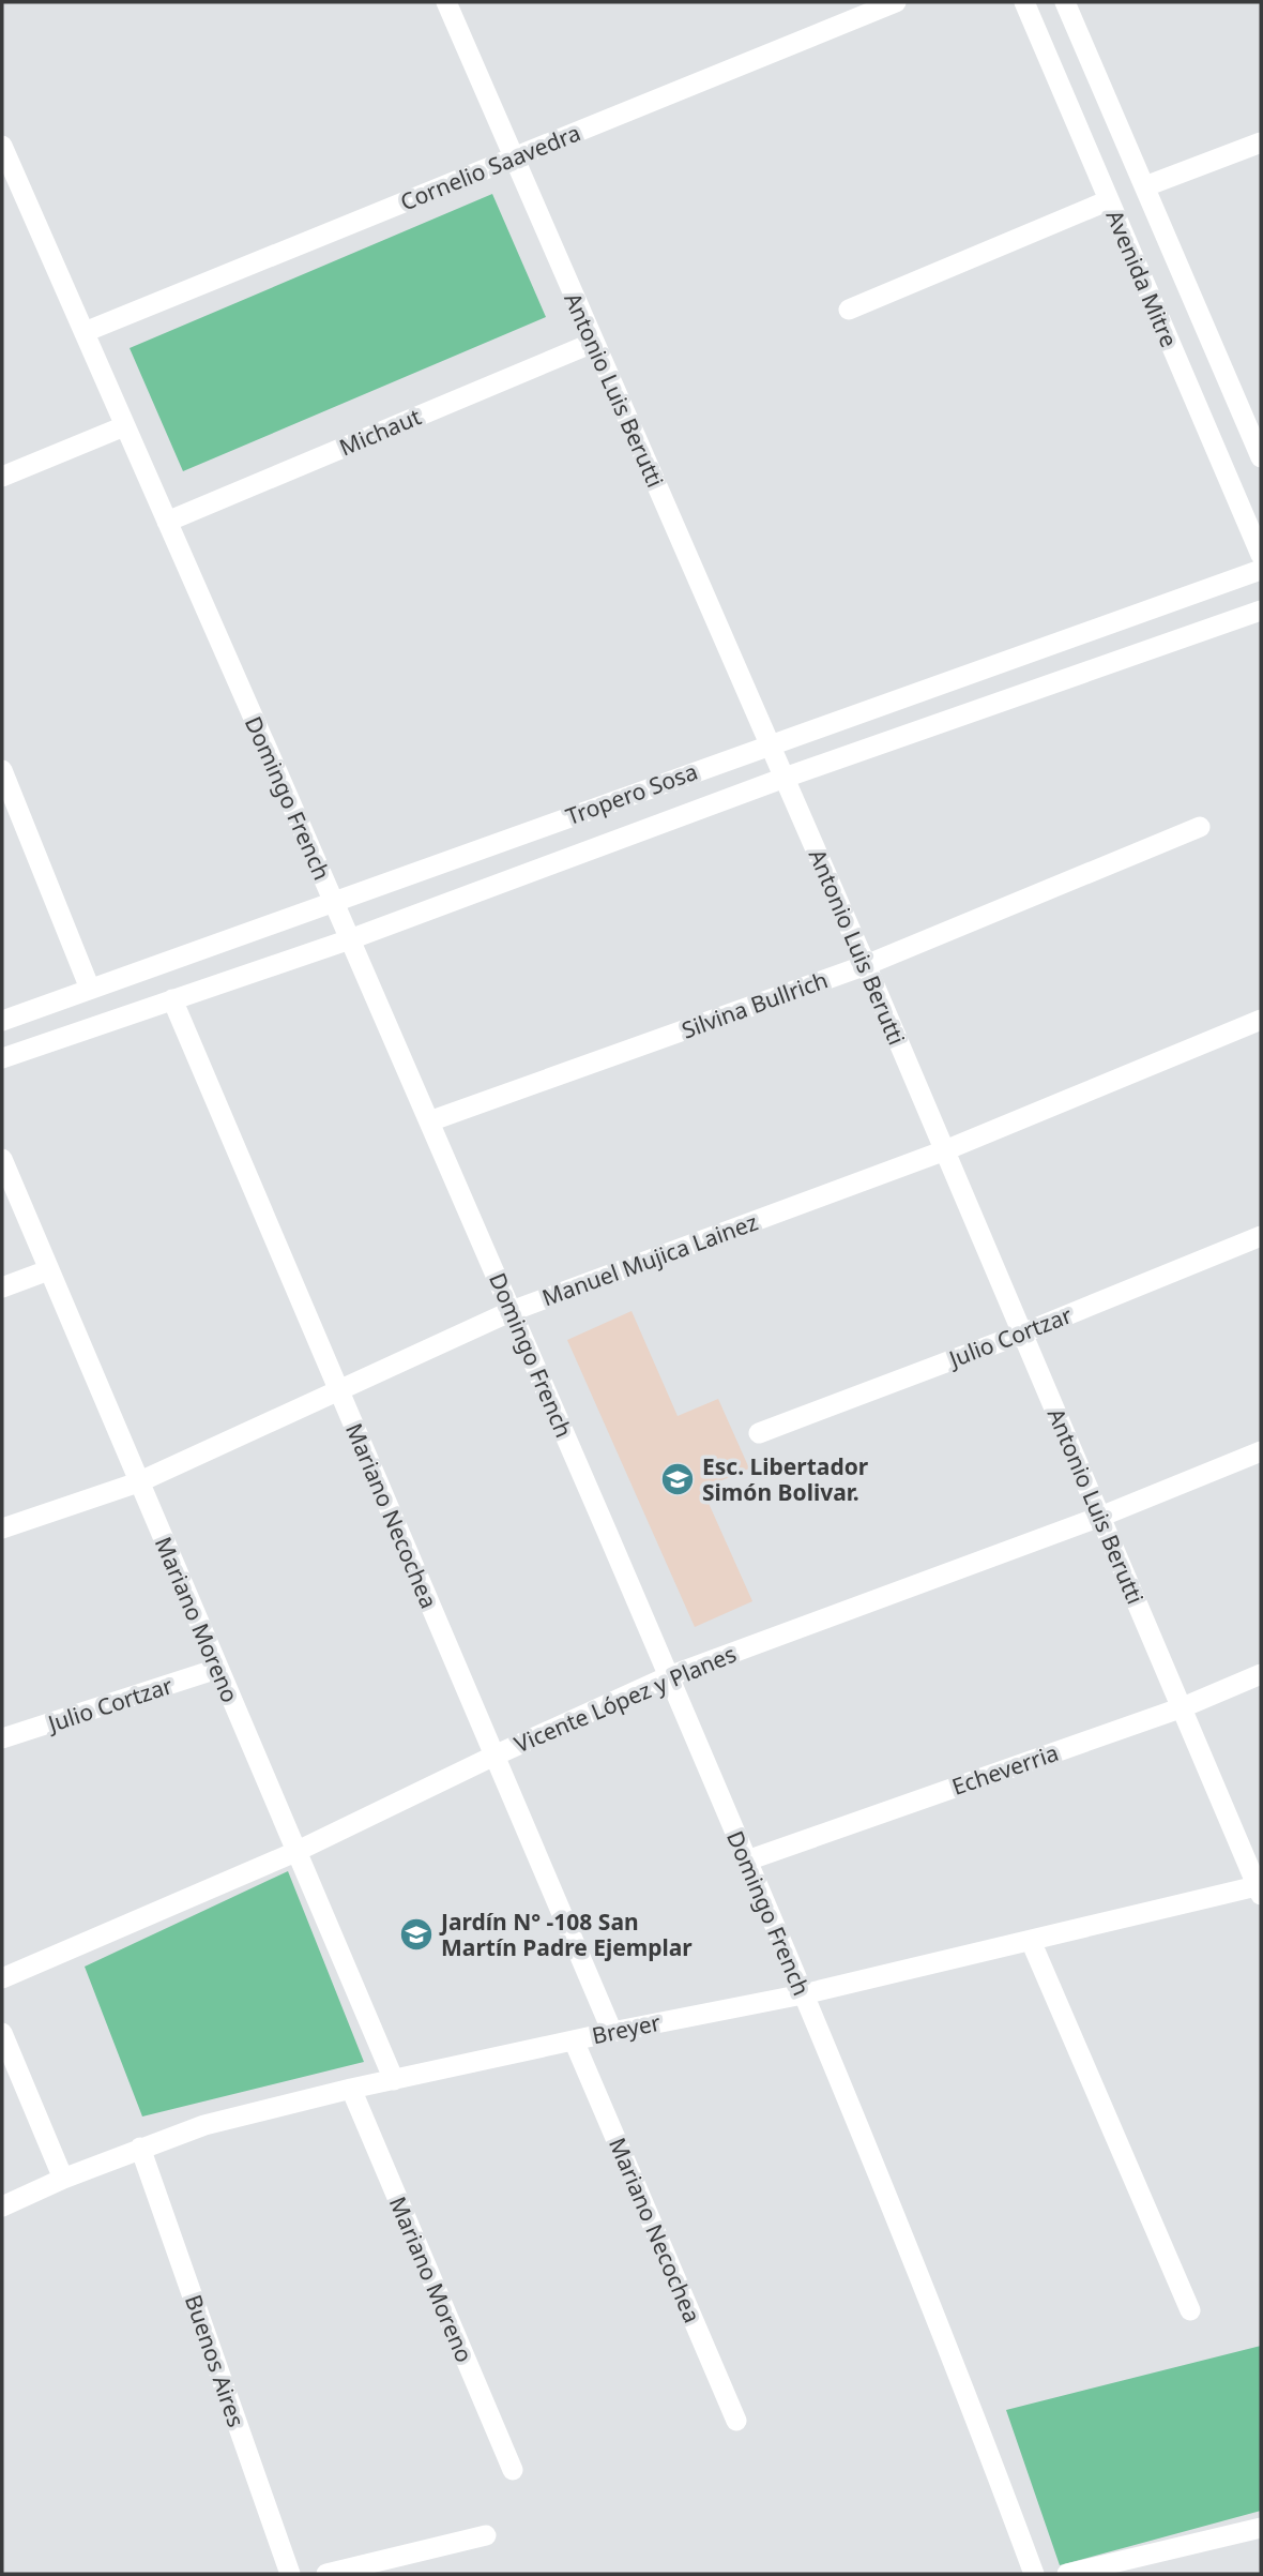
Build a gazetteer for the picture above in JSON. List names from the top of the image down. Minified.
{"streets":{"street":["Cornelio Saavedra","Avenida Mitre","Antonio Luis Berutti","Michaut","Tropero Sosa","Domingo French","Silvina Bullrich","Manuel Mujica Lainez","Julio Cortzar","Mariano Necochea","Mariano Moreno","Vicente López y Planes","Echeverria","Breyer","Buenos Aires"]},"crossings":[["Cornelio Saavedra","Antonio Luis Berutti"],["Cornelio Saavedra","Domingo French"],["Antonio Luis Berutti","Michaut"],["Antonio Luis Berutti","Tropero Sosa"],["Antonio Luis Berutti","Silvina Bullrich"],["Antonio Luis Berutti","Manuel Mujica Lainez"],["Antonio Luis Berutti","Julio Cortzar"],["Antonio Luis Berutti","Vicente López y Planes"],["Antonio Luis Berutti","Echeverria"],["Antonio Luis Berutti","Breyer"],["Michaut","Domingo French"],["Tropero Sosa","Domingo French"],["Tropero Sosa","Mariano Necochea"],["Domingo French","Silvina Bullrich"],["Domingo French","Manuel Mujica Lainez"],["Domingo French","Vicente López y Planes"],["Domingo French","Echeverria"],["Domingo French","Breyer"],["Manuel Mujica Lainez","Mariano Necochea"],["Manuel Mujica Lainez","Mariano Moreno"],["Julio Cortzar","Mariano Moreno"],["Mariano Necochea","Vicente López y Planes"],["Mariano Necochea","Breyer"],["Mariano Moreno","Vicente López y Planes"],["Mariano Moreno","Breyer"],["Breyer","Buenos Aires"]],"places":{"school or university":["Esc. Libertador Simón Bolivar.","Jardín N° -108 San Martín Padre Ejemplar"]}}
